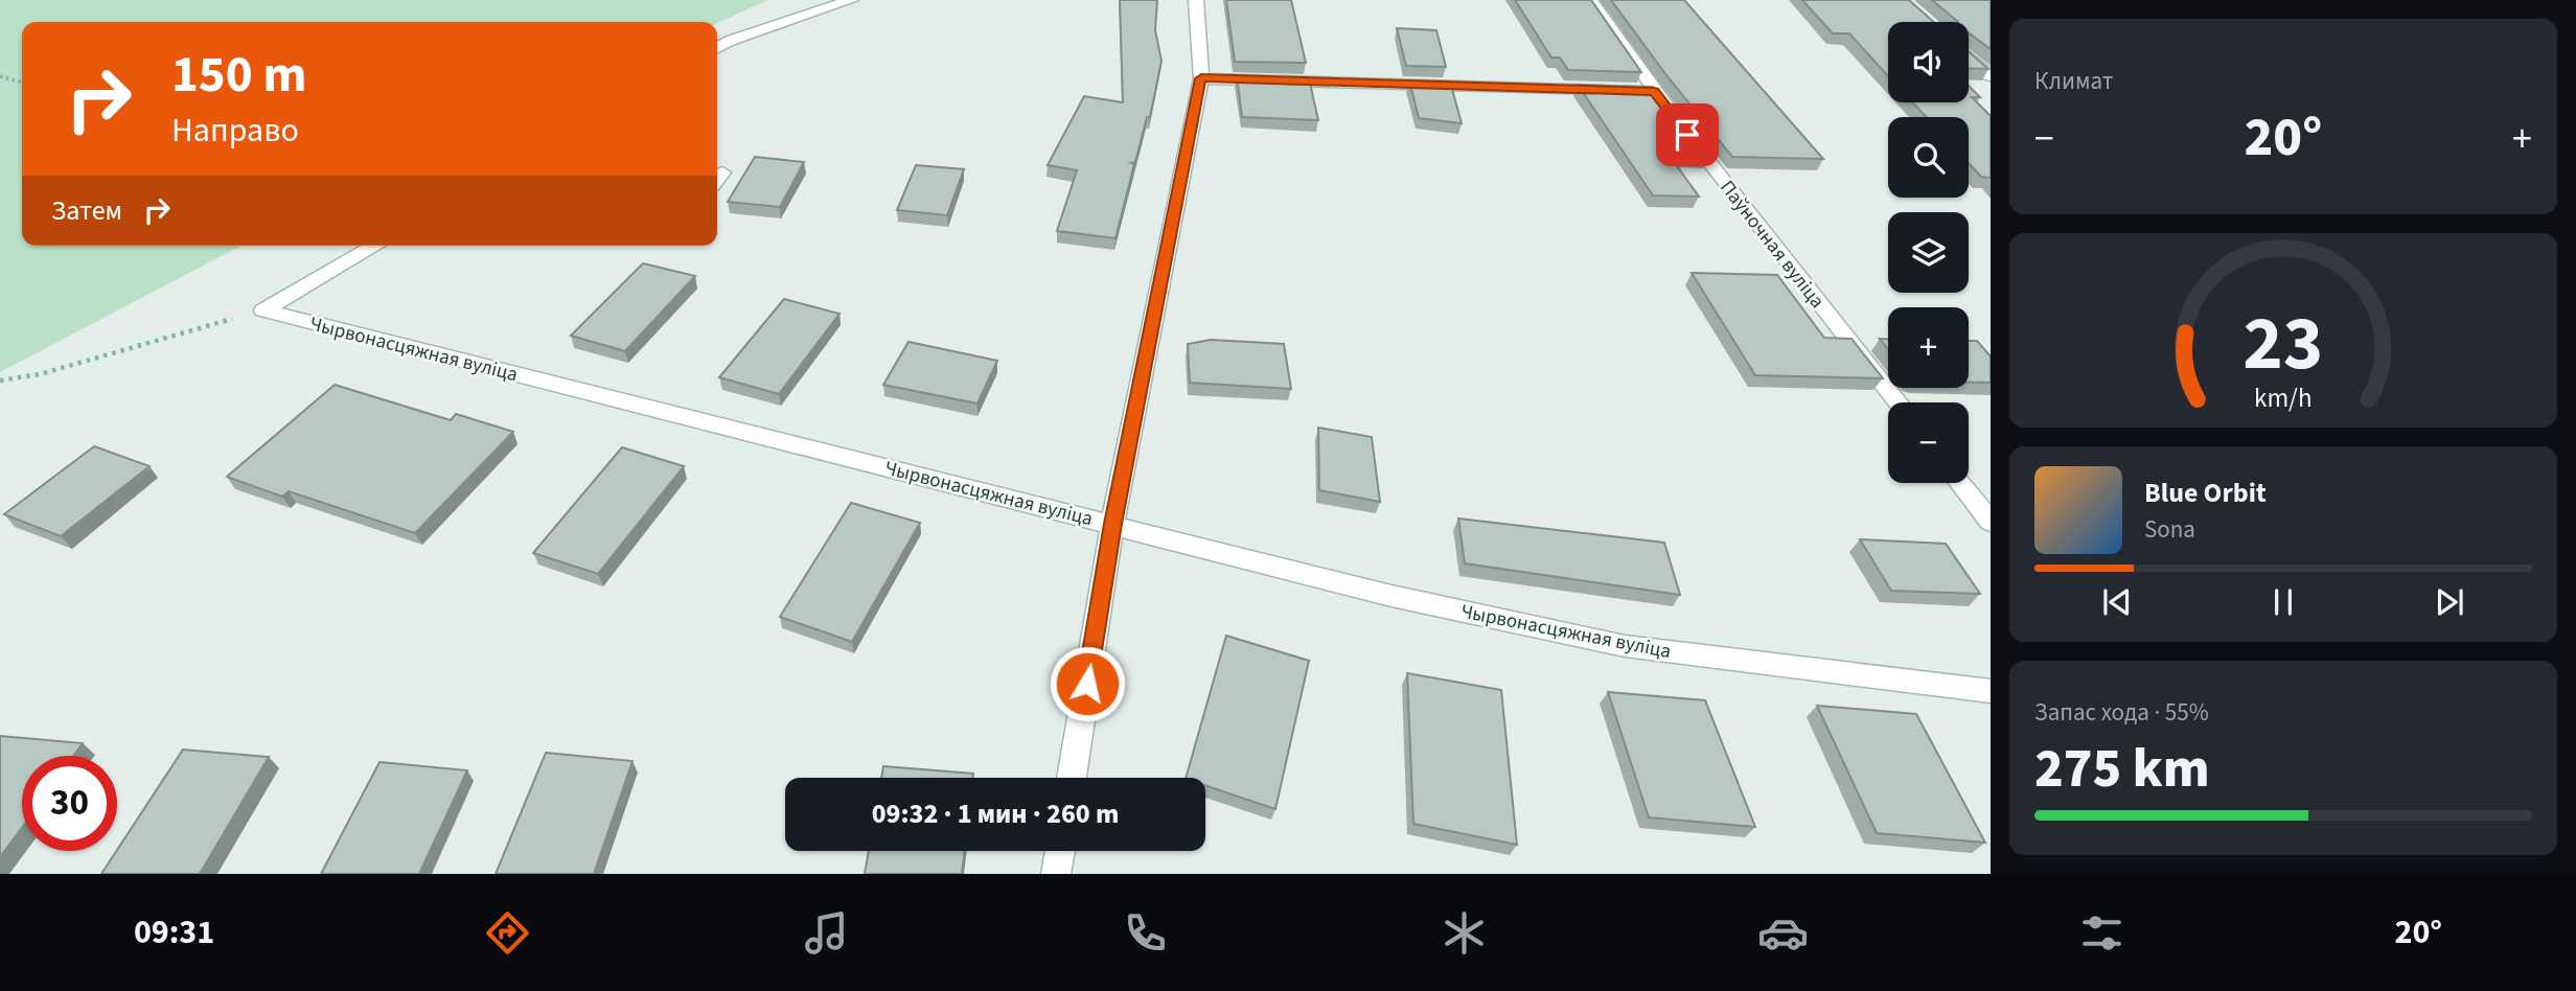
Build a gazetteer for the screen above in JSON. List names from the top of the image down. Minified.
{"streets":{"street":["Паўночная вуліца","Чырвонасцяжная вуліца"]},"page":{"tile":["Климат",["Запас хода · 55%","275 km"]],"map_buttons":["+","−"],"turn":["150 m","Направо"],"heat":["−","20°","+"],"then":"Затем","song":["Blue Orbit","Sona"],"limit":"30","trip":"09:32 · 1 мин · 260 m","tabs":["09:31","20°"],"gauge":["23","km/h"]}}
